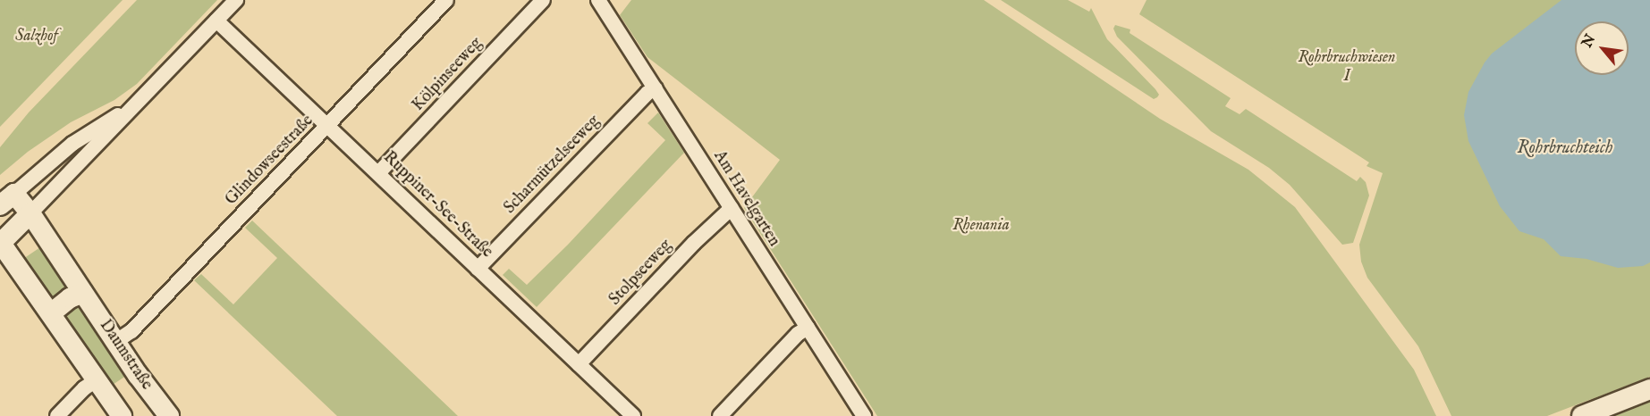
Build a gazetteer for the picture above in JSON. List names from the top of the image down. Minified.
{"streets":{"main road":["Daumstraße"],"street":["Kölpinseeweg","Glindowseestraße","Scharmützelseeweg","Am Havelgarten","Ruppiner-See-Straße","Stolpseeweg"]},"crossings":[["Kölpinseeweg","Ruppiner-See-Straße"],["Glindowseestraße","Ruppiner-See-Straße"],["Glindowseestraße","Daumstraße"],["Scharmützelseeweg","Am Havelgarten"],["Scharmützelseeweg","Ruppiner-See-Straße"],["Am Havelgarten","Stolpseeweg"],["Ruppiner-See-Straße","Stolpseeweg"]],"water":["Rohrbruchteich"],"parks":["Salzhof","Rohrbruchwiesen I","Rhenania"],"north":"top left"}
